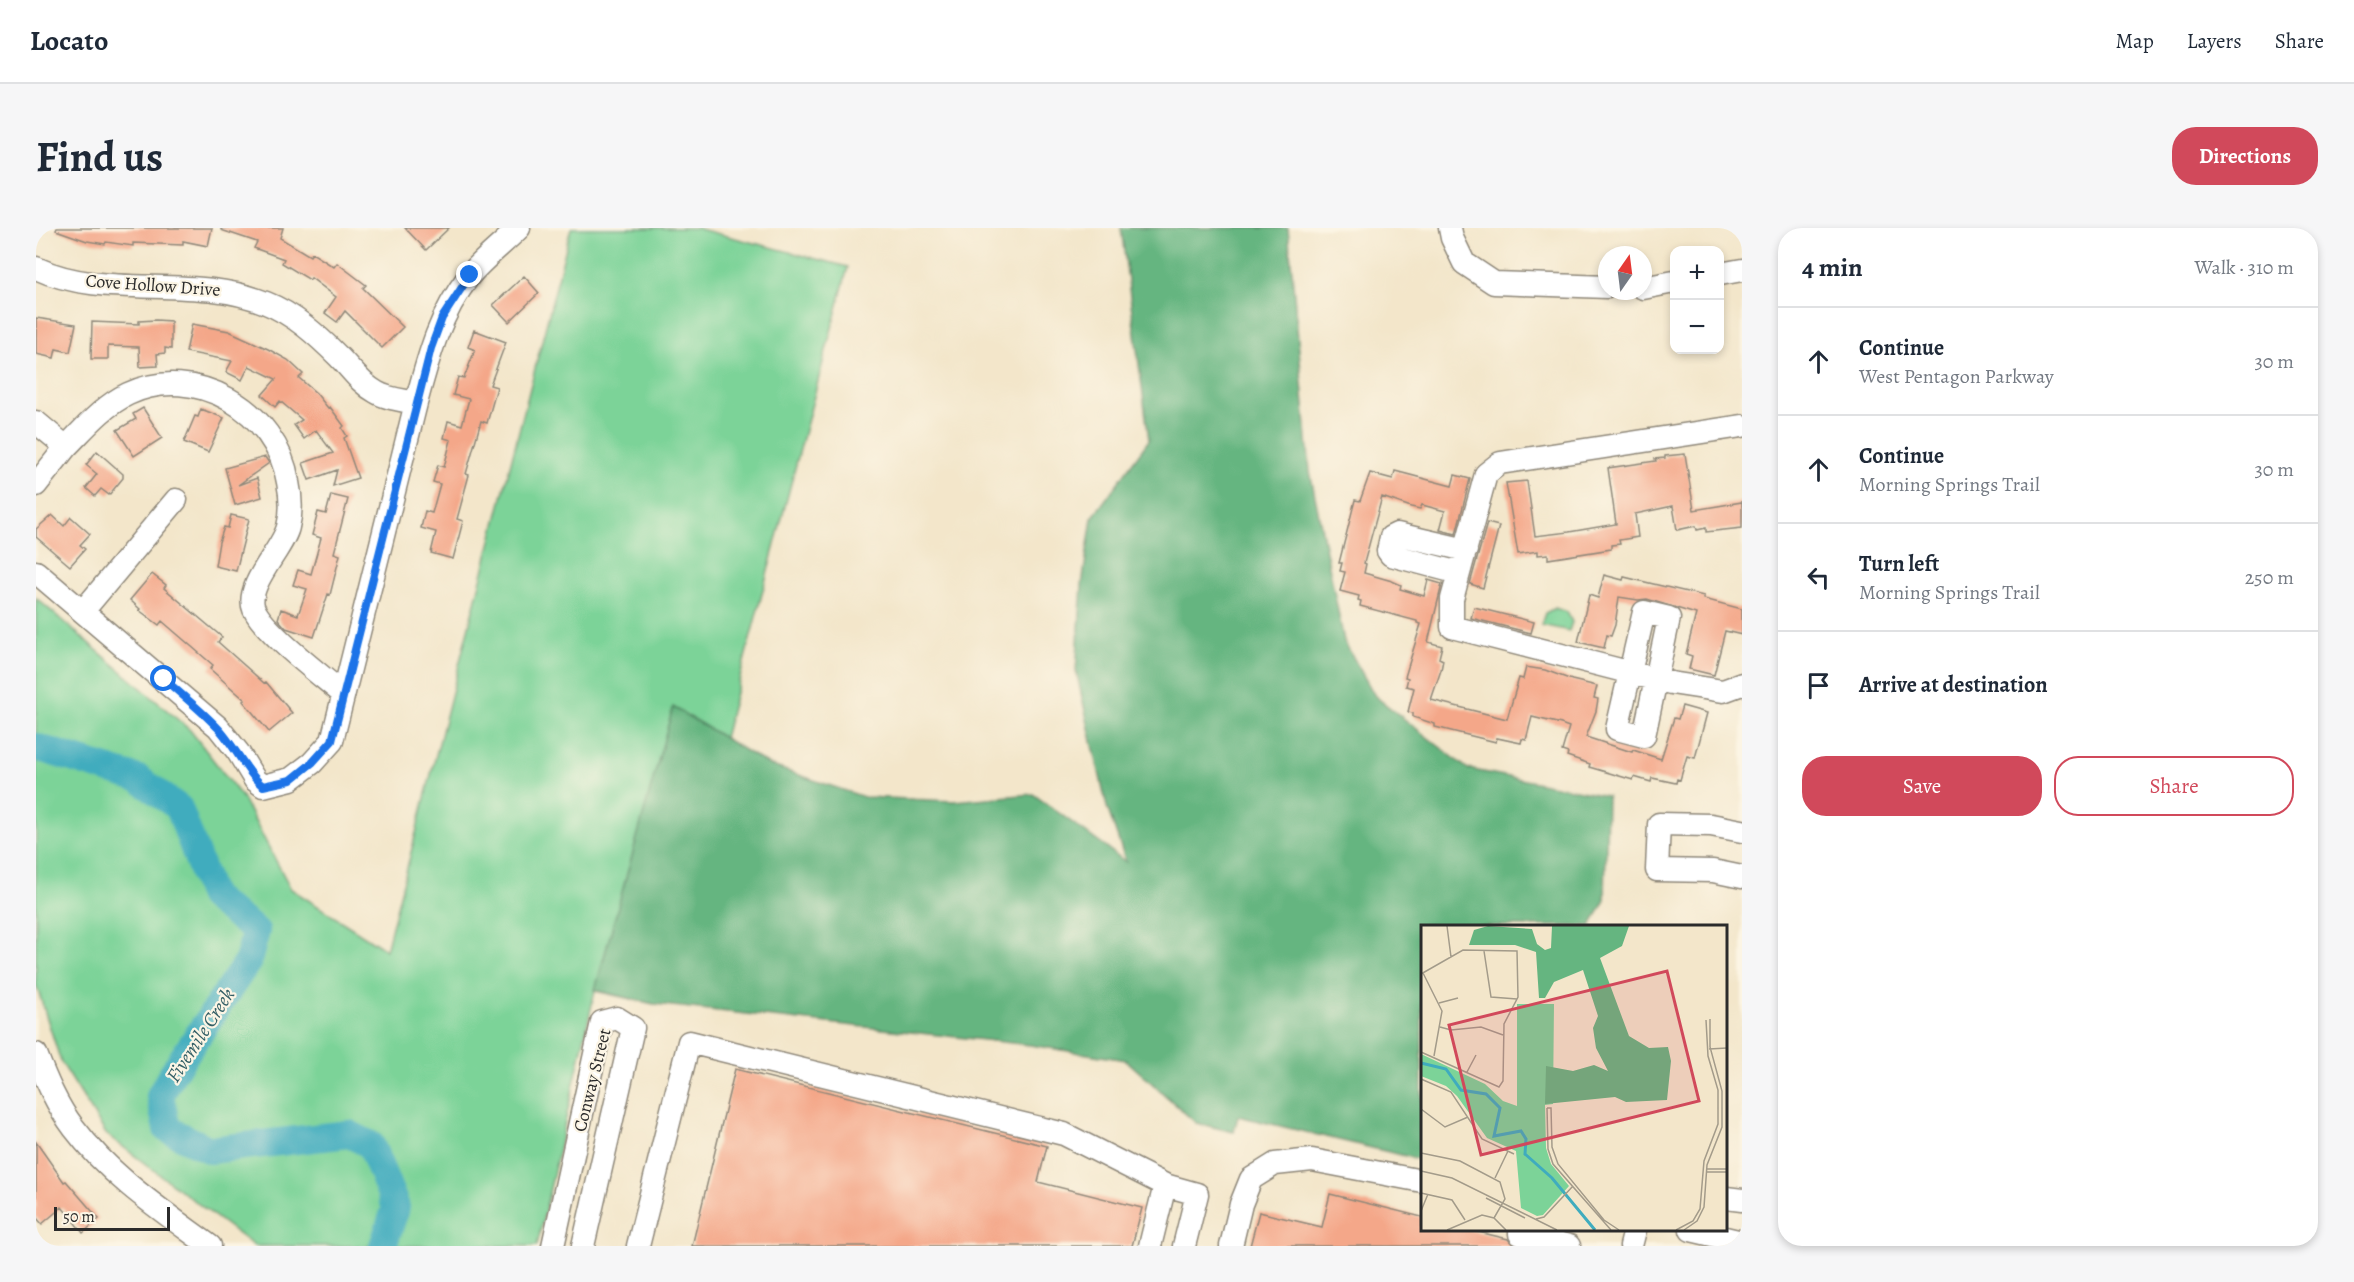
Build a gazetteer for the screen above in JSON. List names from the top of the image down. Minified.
{"streets":{"street":["Cove Hollow Drive","Conway Street"]},"water":["Fivemile Creek"],"scale_bar":"50 m","north":"top","page":{"header":"Locato","nav":["Map","Layers","Share"],"buttons":["Directions",["Save","Share"]],"title":"Find us","heading":["4 min","Walk · 310 m"],"map_buttons":["+","−"],"list":[["Continue","West Pentagon Parkway","30 m"],["Continue","Morning Springs Trail","30 m"],["Turn left","Morning Springs Trail","250 m"],"Arrive at destination"],"scale":"50 m"}}
